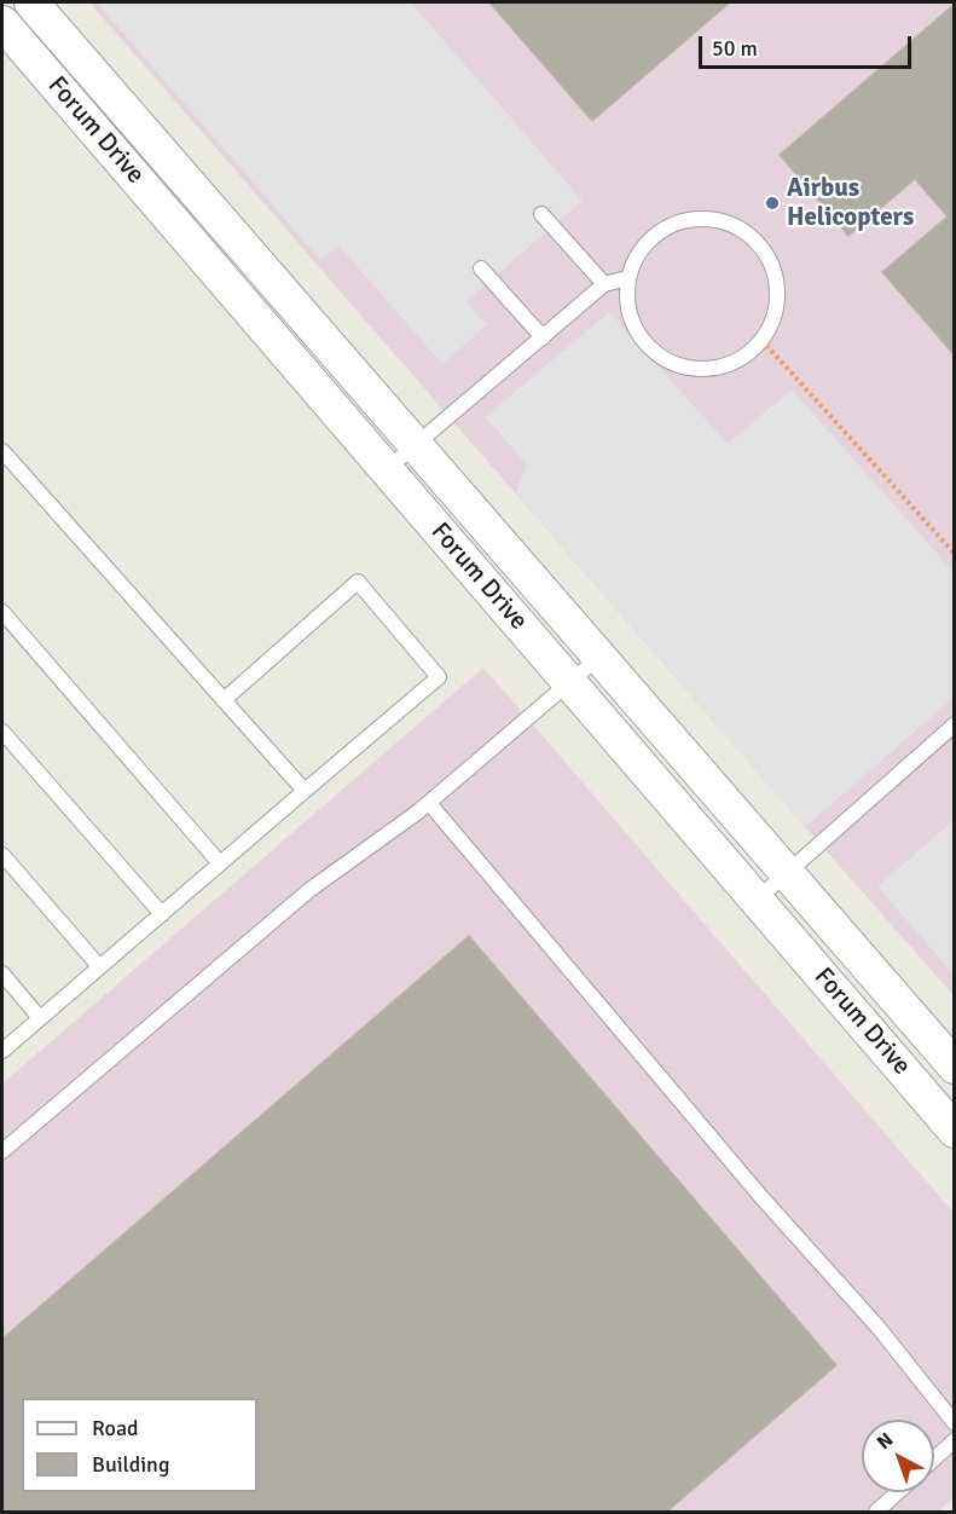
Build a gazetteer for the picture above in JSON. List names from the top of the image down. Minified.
{"streets":{"street":["Forum Drive"]},"places":["Airbus Helicopters"],"legend":["Road","Building"],"scale_bar":"50 m","north":"top left"}
